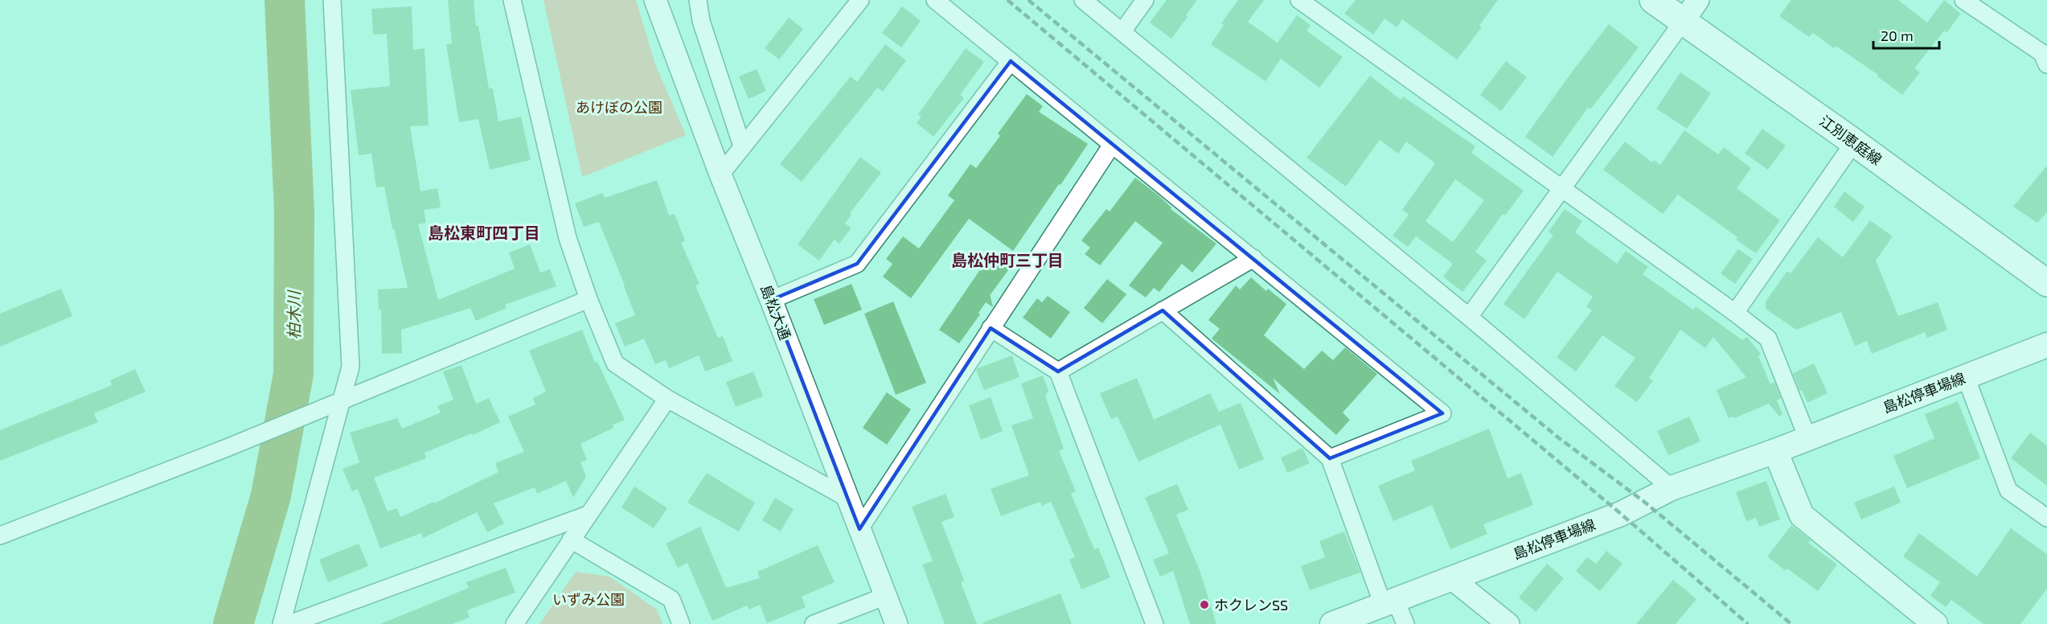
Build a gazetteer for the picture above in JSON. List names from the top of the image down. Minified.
{"streets":{"main road":["江別恵庭線","島松停車場線"],"street":["島松大通"]},"districts":["島松東町四丁目","島松仲町三丁目"],"water":["柏木川"],"parks":["あけぼの公園","いずみ公園"],"places":["ホクレンSS"],"scale_bar":"20 m"}
